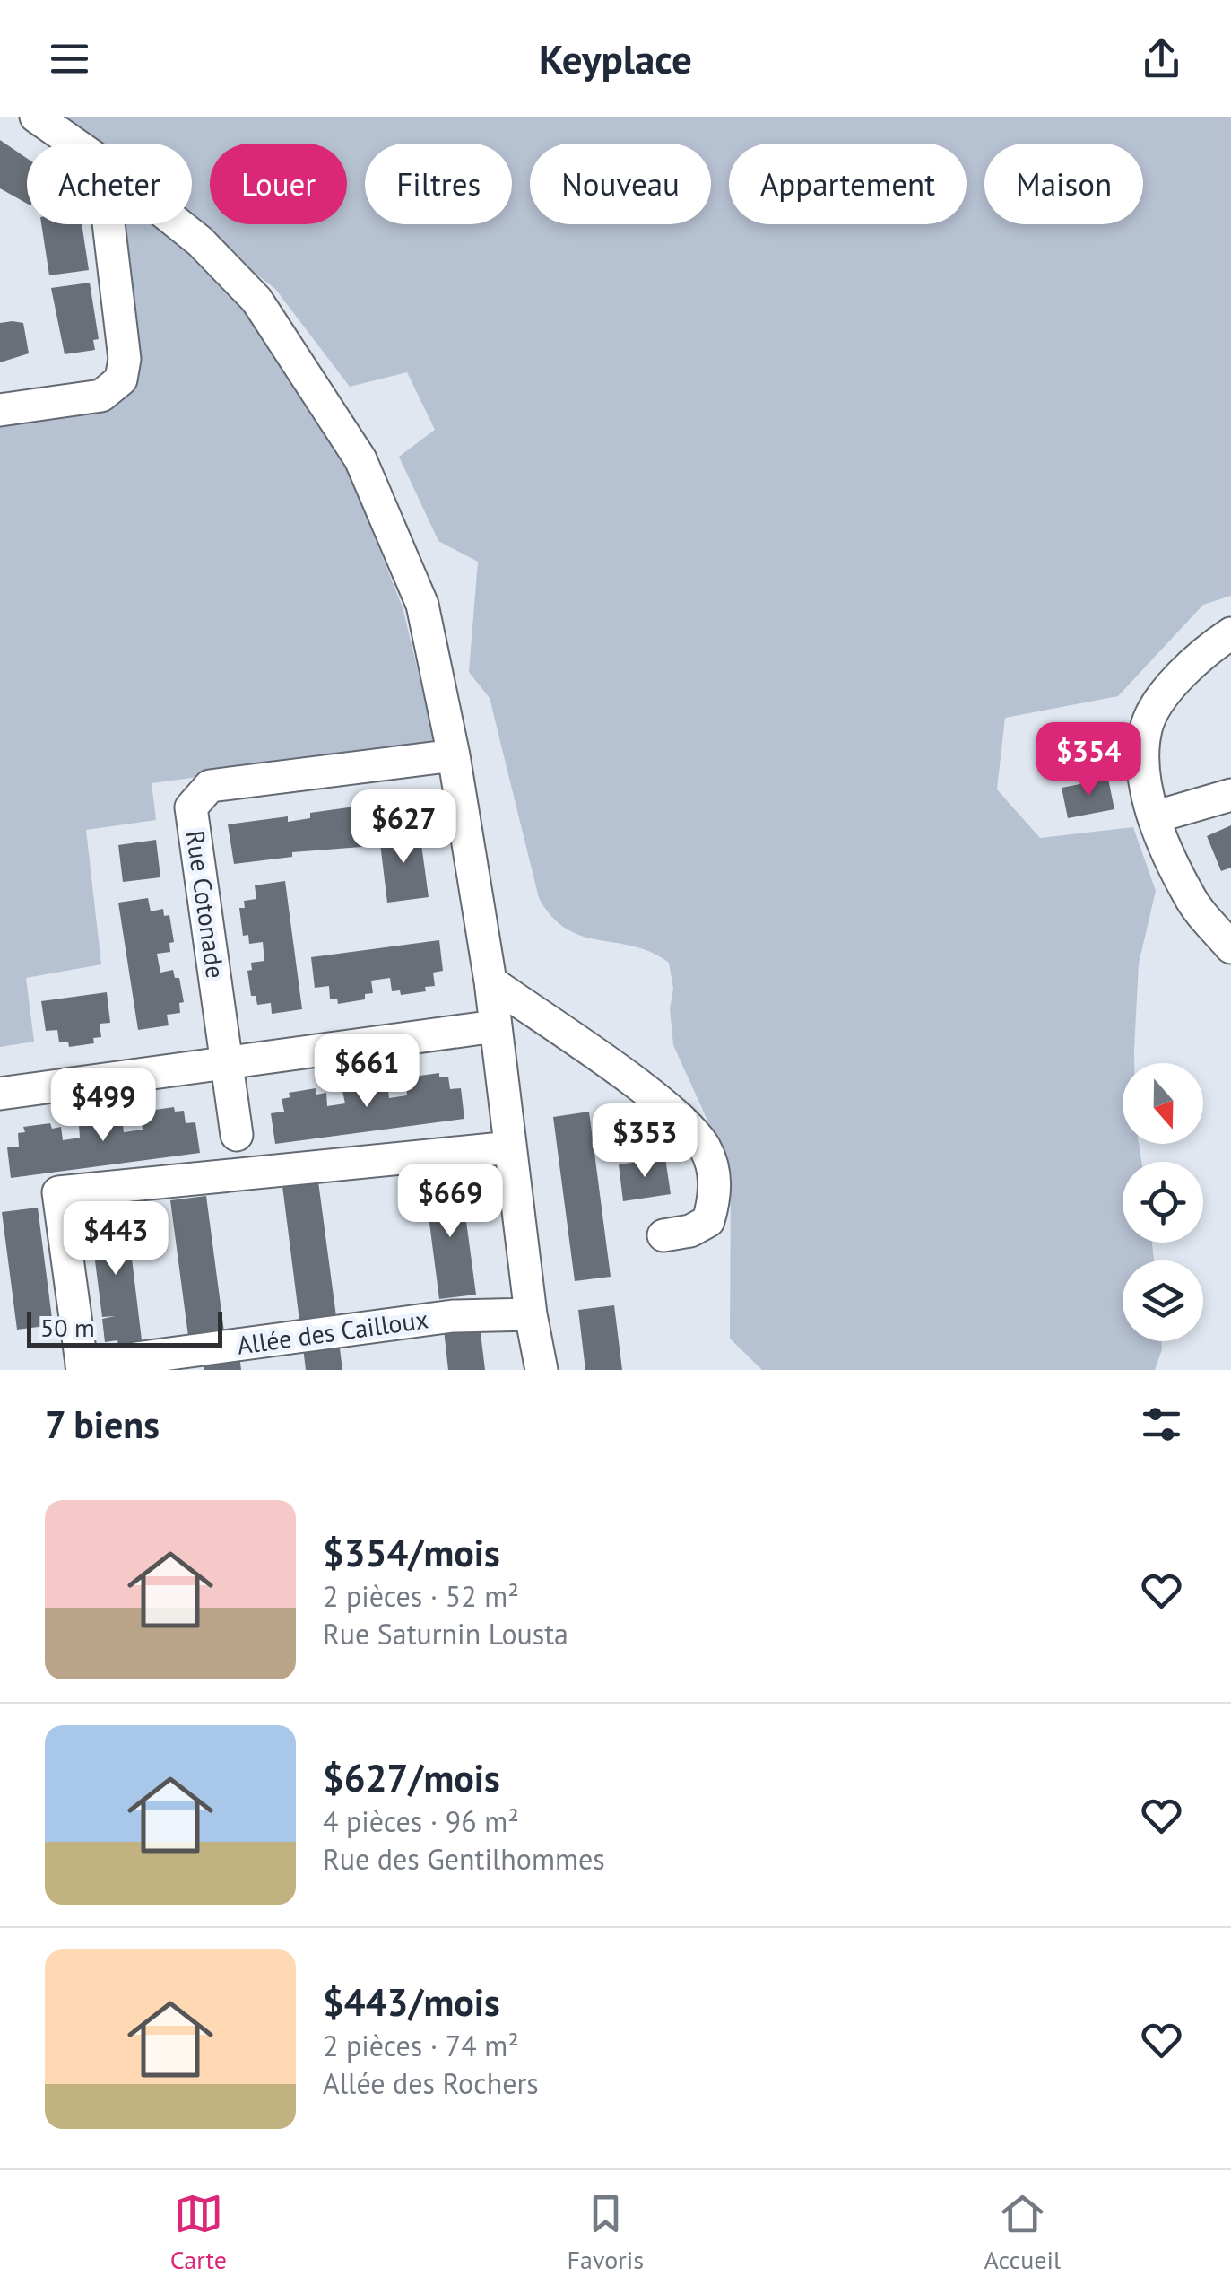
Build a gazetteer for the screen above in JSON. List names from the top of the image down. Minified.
{"streets":{"street":["Rue Cotonade","Allée des Cailloux"]},"scale_bar":"50 m","north":"bottom","page":{"header":"Keyplace","chip":["Acheter","Louer","Filtres","Nouveau","Appartement","Maison"],"price":["$354","$627","$661","$499","$353","$669","$443"],"scale":"50 m","heading":"7 biens","list":[{"name":"$354/mois","note":"2 pièces · 52 m² · Rue Saturnin Lousta"},{"name":"$627/mois","note":"4 pièces · 96 m² · Rue des Gentilhommes"},{"name":"$443/mois","note":"2 pièces · 74 m² · Allée des Rochers"}],"tabs":["Carte","Favoris","Accueil"]}}
